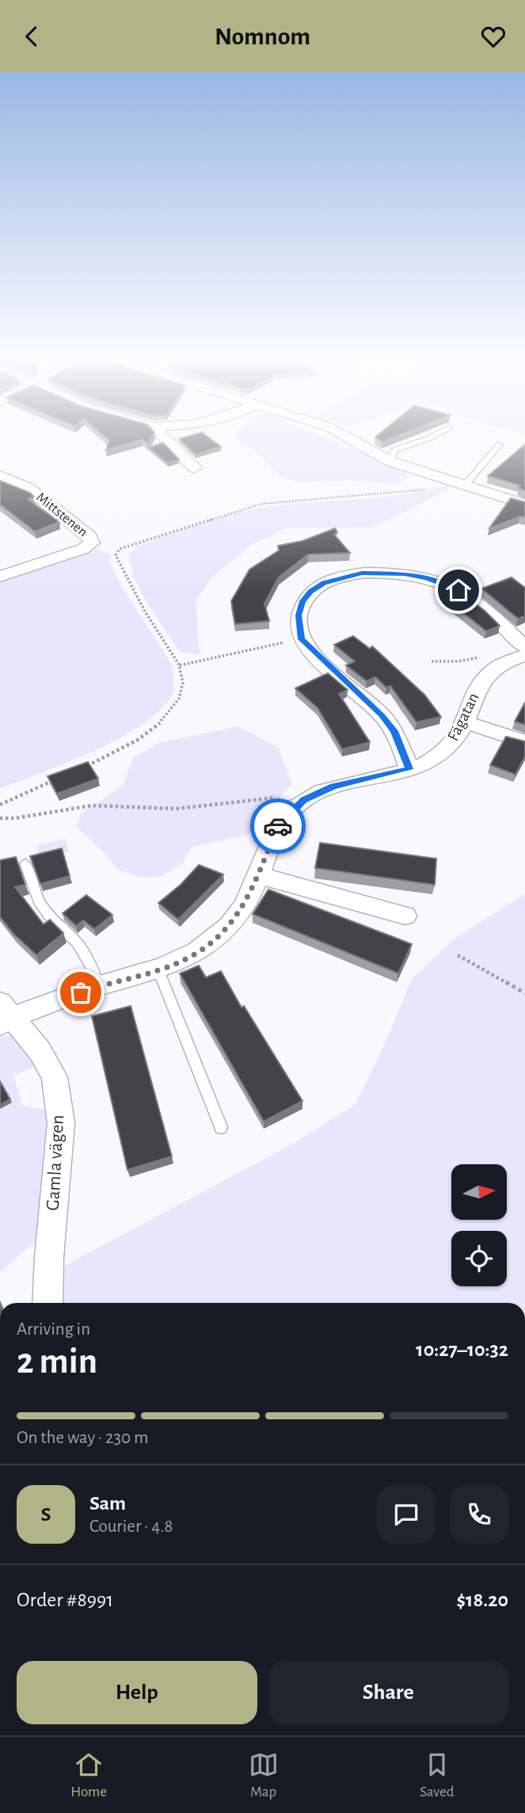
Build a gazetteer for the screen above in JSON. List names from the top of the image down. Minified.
{"streets":{"street":["Mittstenen","Fägatan","Gamla vägen"]},"crossings":[["Fägatan","Gamla vägen"]],"north":"right","page":{"header":"Nomnom","heading":["2 min","Arriving in","10:27–10:32"],"panel":["Sam","Courier · 4.8","Order #8991","$18.20"],"bar":"On the way · 230 m","round":"S","buttons":["Help","Share"],"tabs":["Home","Map","Saved"]}}
